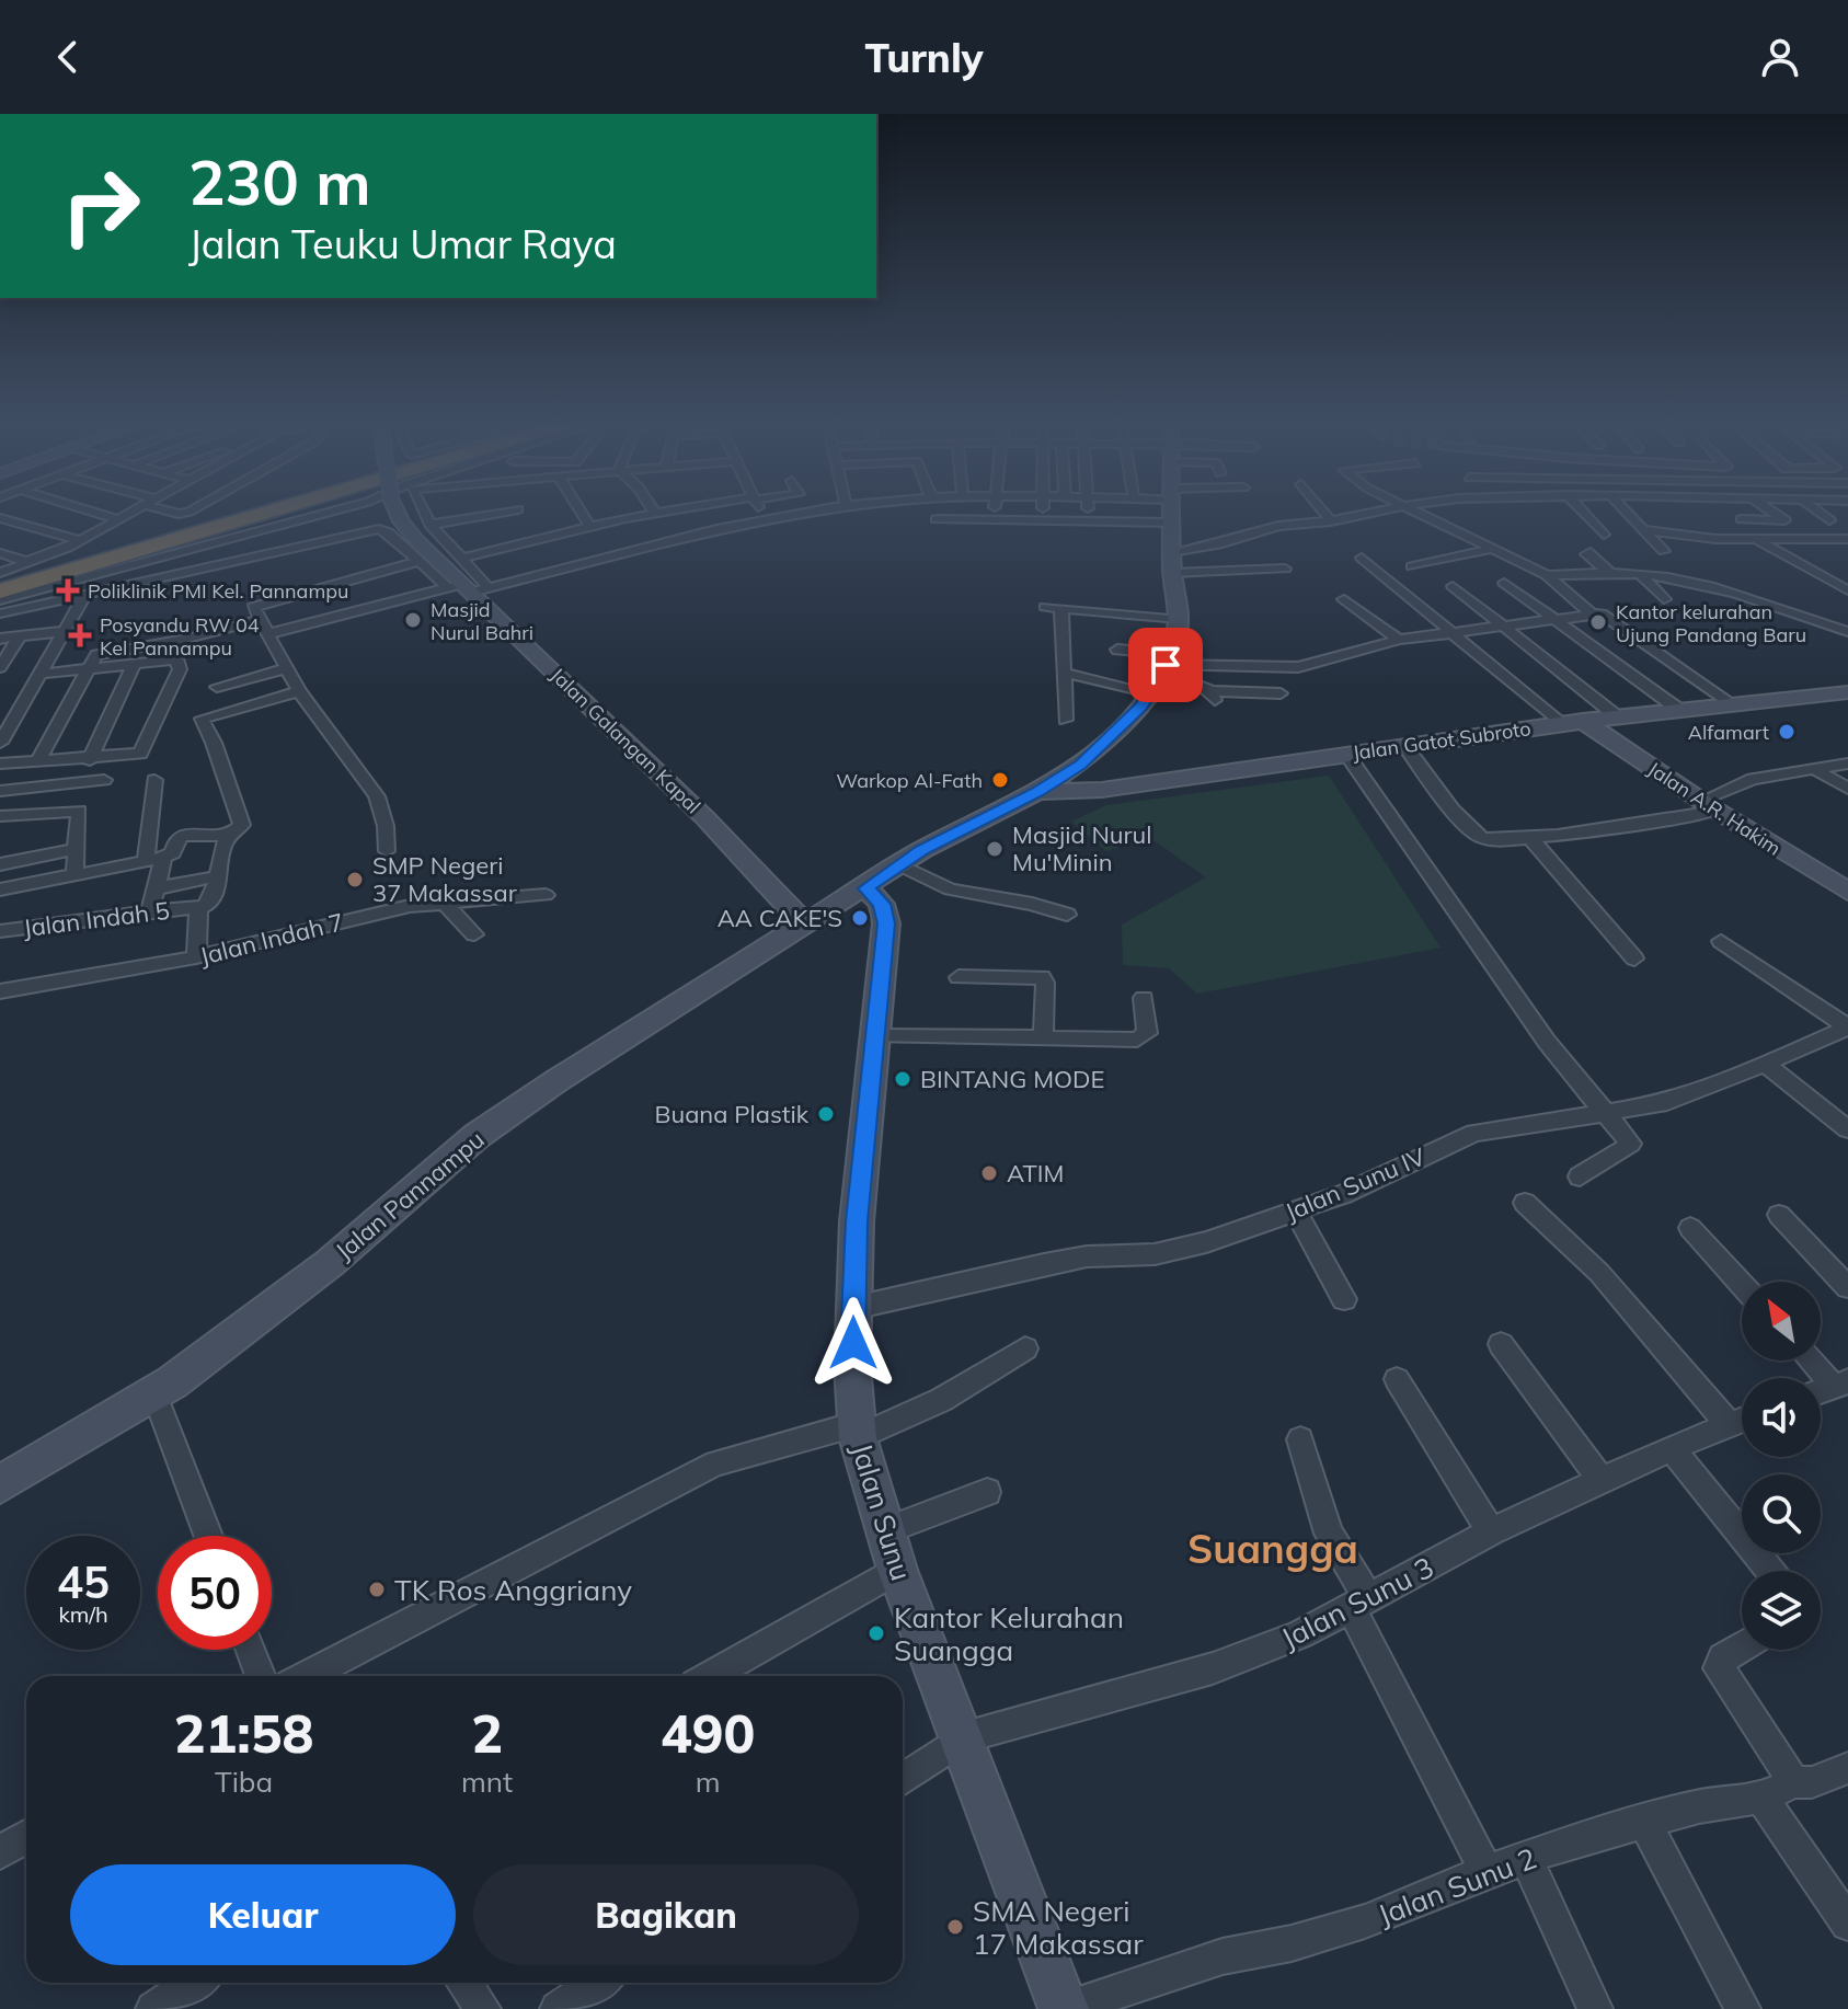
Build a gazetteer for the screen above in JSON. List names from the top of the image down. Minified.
{"streets":{"main road":["Jalan Galangan Kapal","Jalan Gatot Subroto","Jalan A.R. Hakim","Jalan Pannampu","Jalan Sunu"],"street":["Jalan Indah 5","Jalan Indah 7","Jalan Sunu IV","Jalan Sunu 3","Jalan Sunu 2"]},"crossings":[["Jalan Galangan Kapal","Jalan Pannampu"],["Jalan Gatot Subroto","Jalan A.R. Hakim"],["Jalan Gatot Subroto","Jalan Pannampu"],["Jalan Indah 5","Jalan Indah 7"],["Jalan Sunu IV","Jalan Sunu"],["Jalan Pannampu","Jalan Sunu"],["Jalan Sunu","Jalan Sunu 3"],["Jalan Sunu","Jalan Sunu 2"]],"districts":["Suangga"],"places":{"health":["Poliklinik PMI Kel. Pannampu","Posyandu RW 04 Kel Pannampu"],"other":["Masjid Nurul Bahri","Kantor kelurahan Ujung Pandang Baru","Alfamart","Warkop Al-Fath","Masjid Nurul Mu'Minin","SMP Negeri 37 Makassar","AA CAKE'S","BINTANG MODE","Buana Plastik","ATIM","TK Ros Anggriany","Kantor Kelurahan Suangga","SMA Negeri 17 Makassar"]},"north":"top left","page":{"header":"Turnly","turn":["230 m","Jalan Teuku Umar Raya"],"speed":"45 km/h","limit":"50","eta":["21:58","Tiba","2","mnt","490","m"],"buttons":["Keluar","Bagikan"]}}
